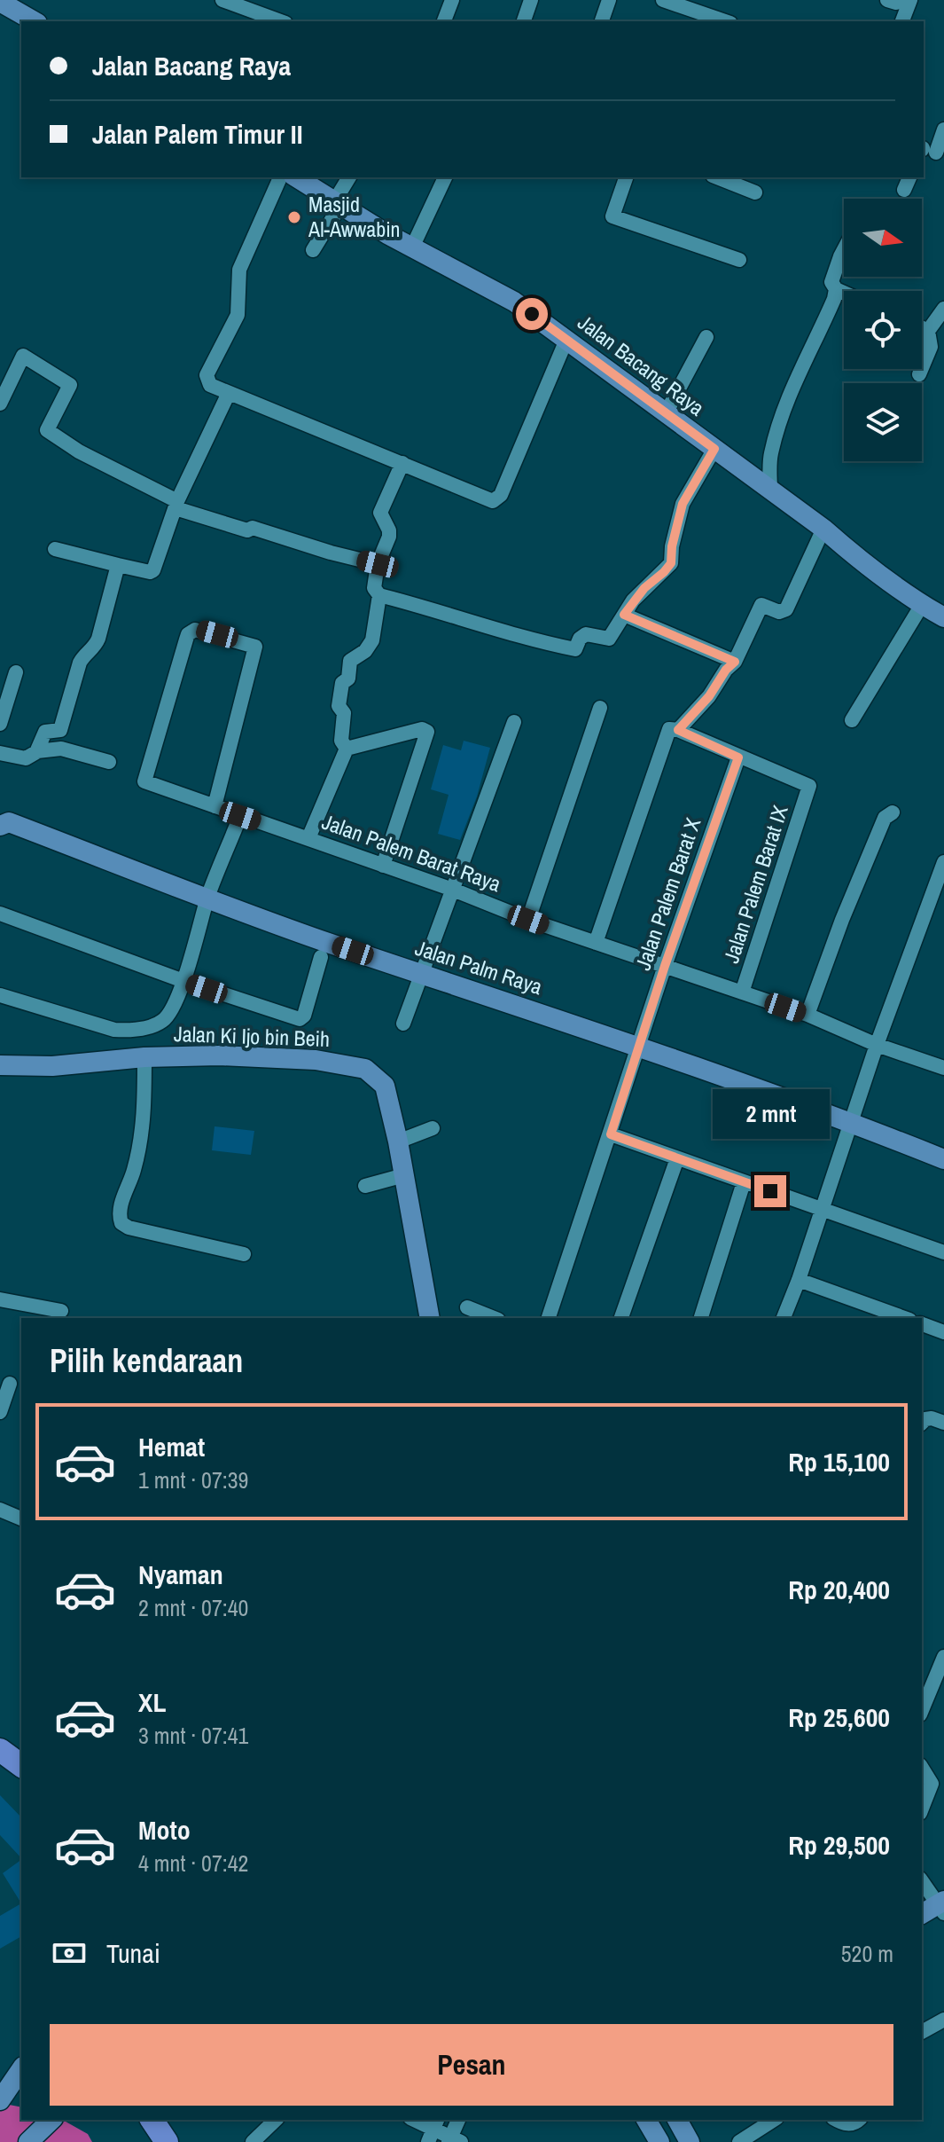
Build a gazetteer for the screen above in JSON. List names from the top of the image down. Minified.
{"streets":{"street":["Jalan Bacang Raya","Jalan Palem Barat Raya","Jalan Palem Barat IX","Jalan Palem Barat X","Jalan Palm Raya","Jalan Ki Ijo bin Beih"]},"crossings":[["Jalan Palem Barat Raya","Jalan Palem Barat IX"],["Jalan Palem Barat Raya","Jalan Palem Barat X"],["Jalan Palem Barat IX","Jalan Palem Barat X"],["Jalan Palem Barat X","Jalan Palm Raya"]],"places":["Masjid Al-Awwabin"],"north":"right","page":{"banner":["Jalan Bacang Raya","Jalan Palem Timur II"],"bubble":"2 mnt","heading":"Pilih kendaraan","list":[{"name":"Hemat","note":"1 mnt · 07:39","value":"Rp 15,100"},{"name":"Nyaman","note":"2 mnt · 07:40","value":"Rp 20,400"},{"name":"XL","note":"3 mnt · 07:41","value":"Rp 25,600"},{"name":"Moto","note":"4 mnt · 07:42","value":"Rp 29,500"}],"pay":["Tunai","520 m"],"buttons":"Pesan"}}
